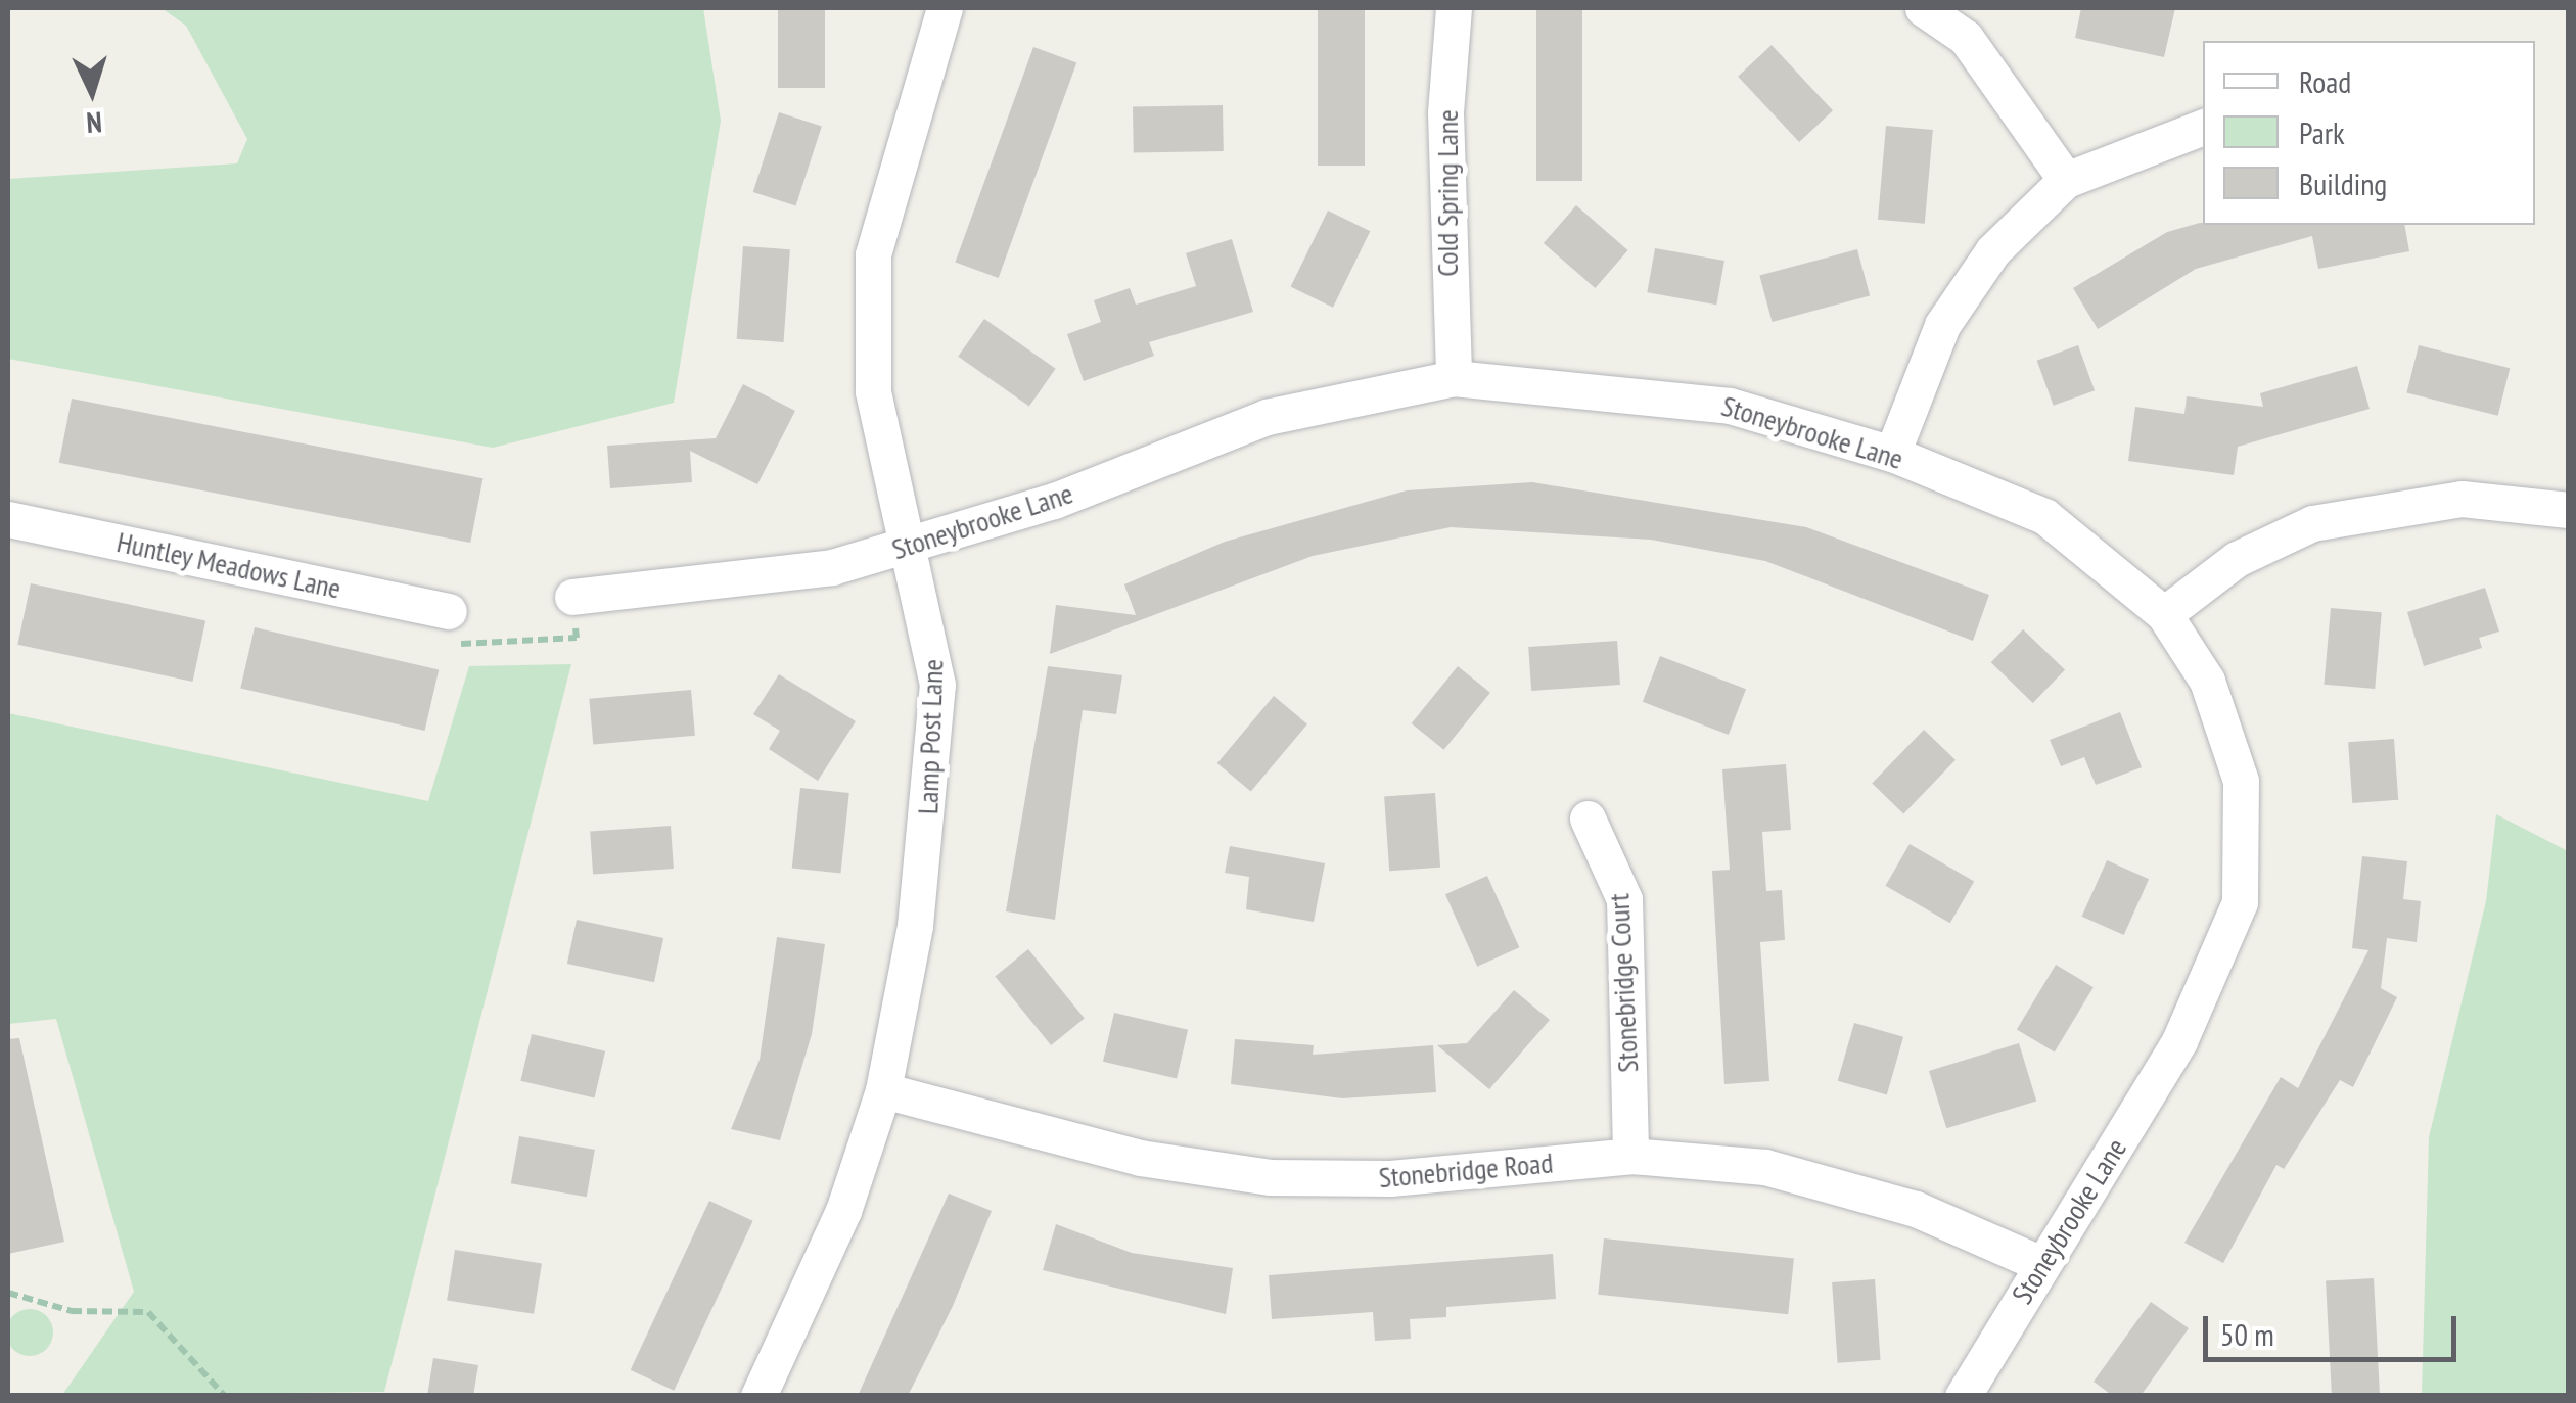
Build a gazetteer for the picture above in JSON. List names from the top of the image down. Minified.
{"streets":{"street":["Cold Spring Lane","Stoneybrooke Lane","Huntley Meadows Lane","Lamp Post Lane","Stonebridge Court","Stonebridge Road"]},"crossings":[["Cold Spring Lane","Stoneybrooke Lane"],["Stoneybrooke Lane","Lamp Post Lane"],["Stoneybrooke Lane","Stonebridge Road"],["Lamp Post Lane","Stonebridge Road"],["Stonebridge Court","Stonebridge Road"]],"legend":["Road","Park","Building"],"scale_bar":"50 m","north":"bottom"}
